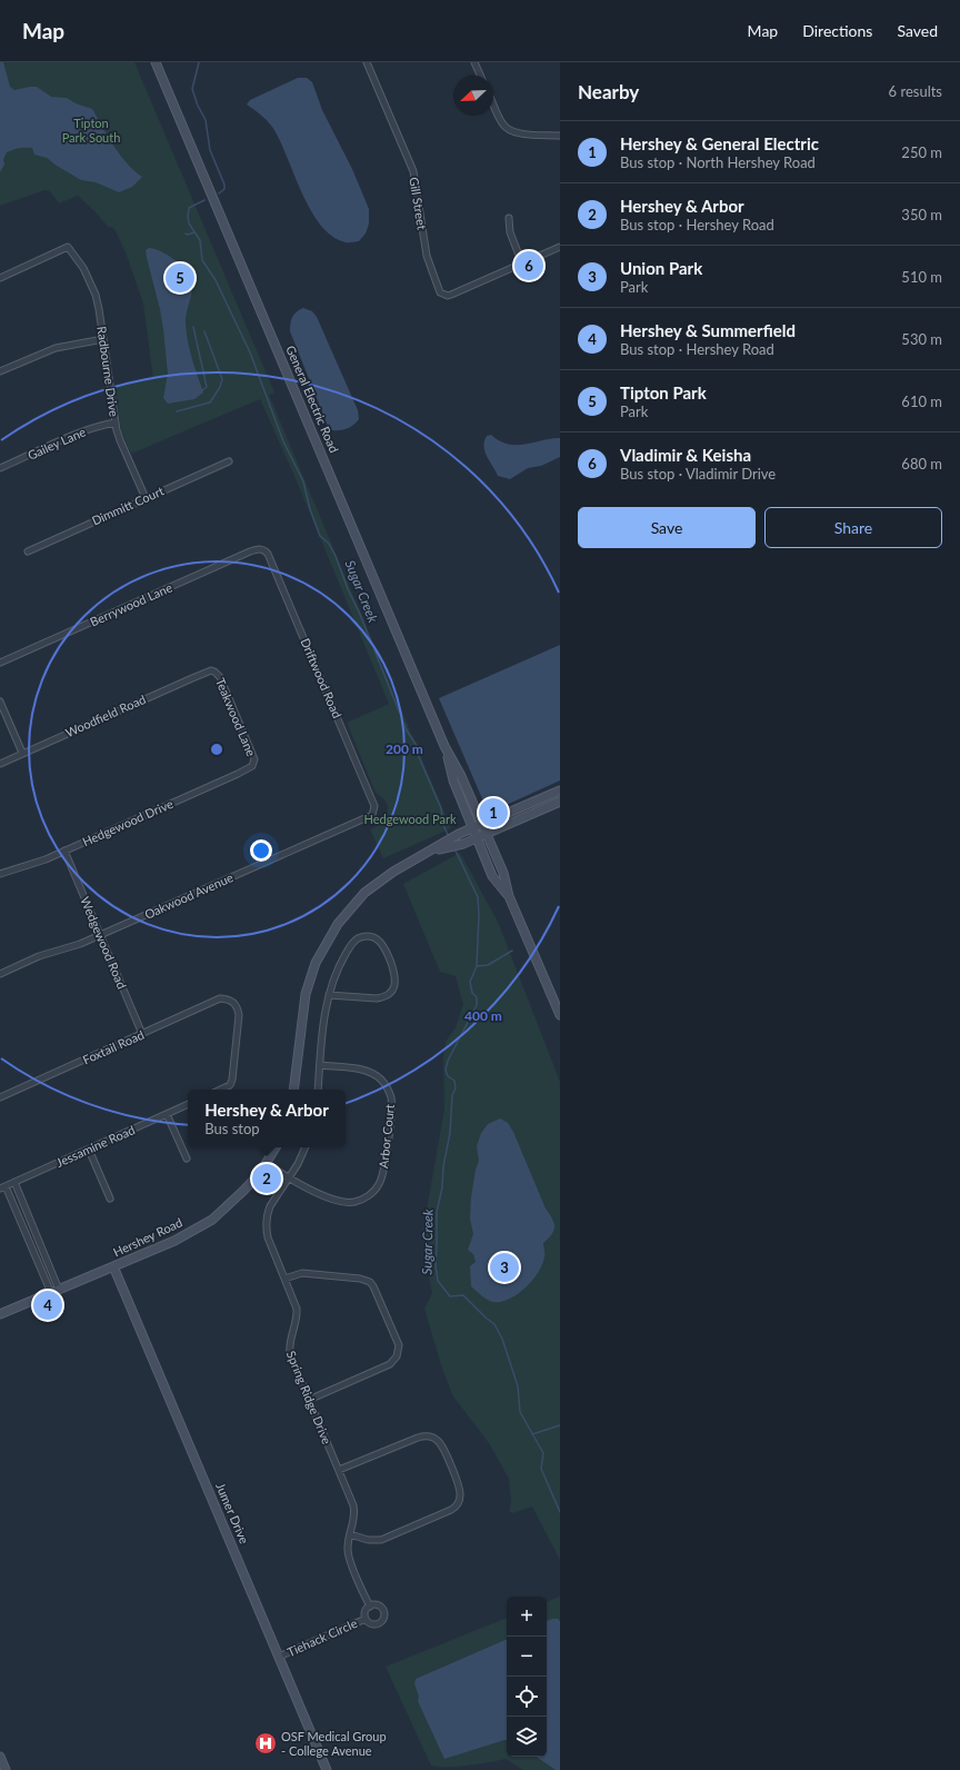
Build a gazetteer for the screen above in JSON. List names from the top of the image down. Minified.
{"streets":{"main road":["General Electric Road","Hershey Road","Jumer Drive"],"street":["Gill Street","Radbourne Drive","Gailey Lane","Dimmitt Court","Berrywood Lane","Driftwood Road","Woodfield Road","Teakwood Lane","Hedgewood Drive","Oakwood Avenue","Wedgewood Road","Foxtail Road","Arbor Court","Jessamine Road","Spring Ridge Drive","Tiehack Circle"]},"crossings":[["Radbourne Drive","Gailey Lane"],["Radbourne Drive","Dimmitt Court"],["Berrywood Lane","Driftwood Road"],["Driftwood Road","Oakwood Avenue"],["Woodfield Road","Teakwood Lane"],["Teakwood Lane","Hedgewood Drive"],["Hedgewood Drive","Wedgewood Road"],["Oakwood Avenue","Wedgewood Road"],["Wedgewood Road","Foxtail Road"],["Arbor Court","Hershey Road"],["Arbor Court","Spring Ridge Drive"],["Hershey Road","Jumer Drive"],["Spring Ridge Drive","Tiehack Circle"],["Jumer Drive","Tiehack Circle"]],"water":["Sugar Creek"],"parks":["Tipton Park South","Hedgewood Park"],"places":{"hospital":["OSF Medical Group - College Avenue"]},"north":"bottom left","page":{"header":"Map","nav":["Map","Directions","Saved"],"heading":["Nearby","6 results"],"list":[{"mark":"1","name":"Hershey & General Electric","note":"Bus stop · North Hershey Road","value":"250 m"},{"mark":"2","name":"Hershey & Arbor","note":"Bus stop · Hershey Road","value":"350 m"},{"mark":"3","name":"Union Park","note":"Park","value":"510 m"},{"mark":"4","name":"Hershey & Summerfield","note":"Bus stop · Hershey Road","value":"530 m"},{"mark":"5","name":"Tipton Park","note":"Park","value":"610 m"},{"mark":"6","name":"Vladimir & Keisha","note":"Bus stop · Vladimir Drive","value":"680 m"}],"pins":["6","5","1","2","3","4"],"buttons":["Save","Share"],"popup":["Hershey & Arbor","Bus stop"],"map_buttons":["+","−"]},"rings":["200 m","400 m"]}
